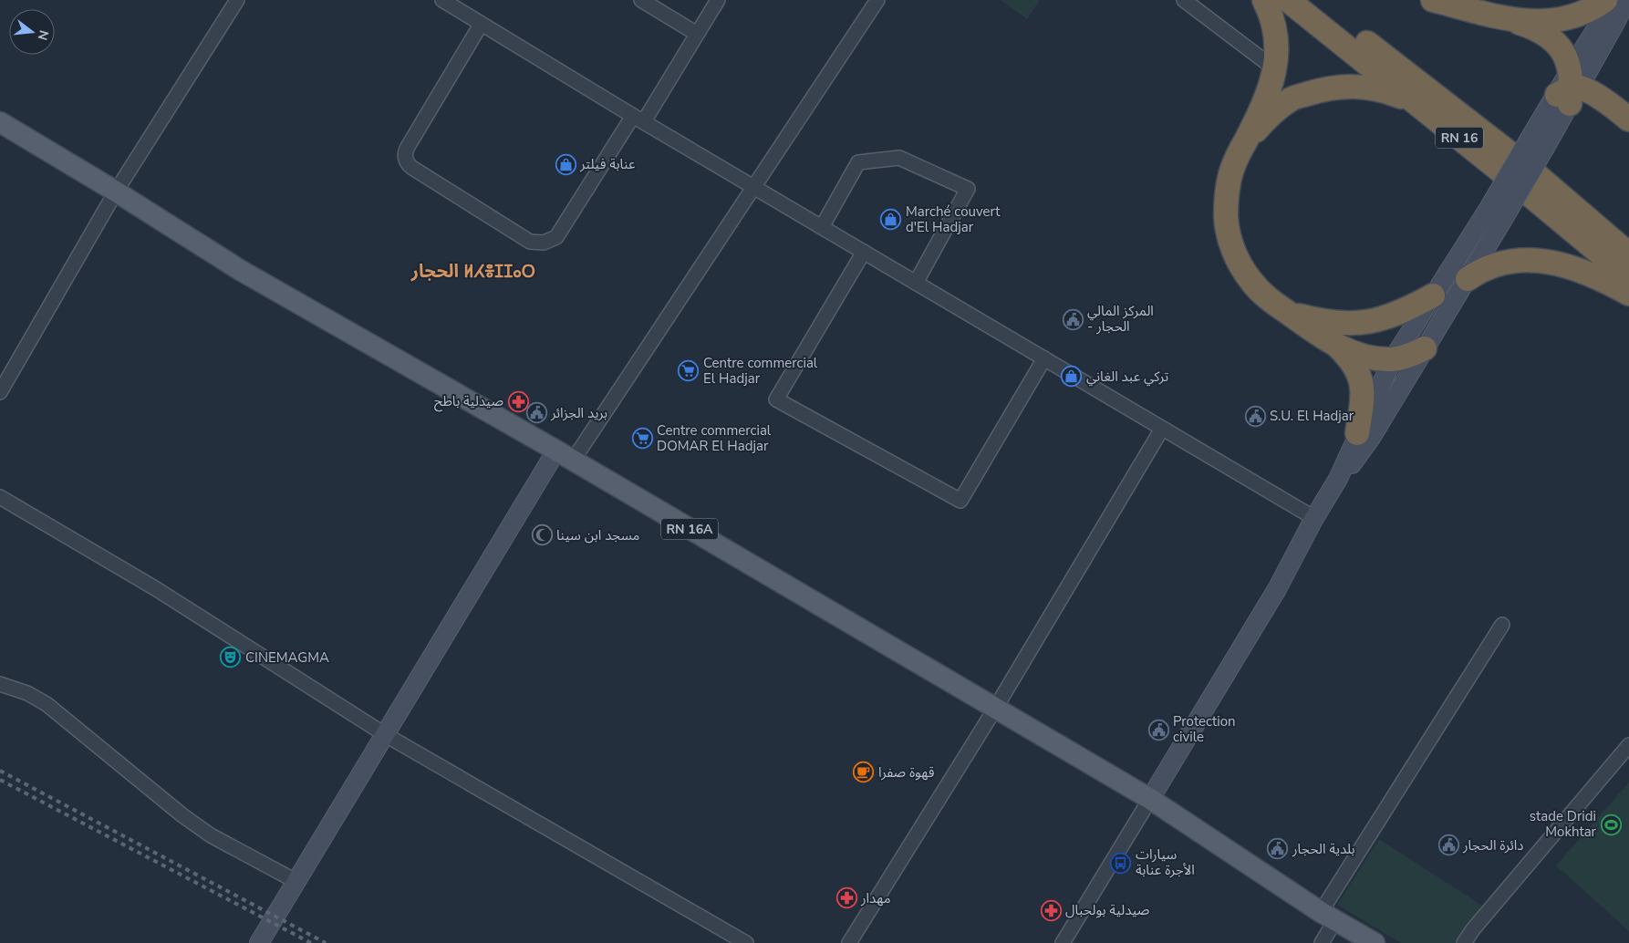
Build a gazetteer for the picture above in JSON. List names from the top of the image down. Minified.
{"streets":{"highway":["RN 16"],"main road":["RN 16A"]},"districts":["الحجار ⵍⵃⴻⵊⵊⴰⵔ"],"places":{"shop":["عنابة فيلتر","Marché couvert d'El Hadjar","تركي عبد الغاني"],"public building":["المركز المالي - الحجار","بريد الجزائر","S.U. El Hadjar","Protection civile","دائرة الحجار","بلدية الحجار"],"supermarket":["Centre commercial El Hadjar","Centre commercial DOMAR El Hadjar"],"pharmacy":["صيدلية باطح","مهدار","صيدلية بولحبال"],"mosque":["مسجد ابن سينا"],"theatre":["CINEMAGMA"],"cafe":["قهوة صفرا"],"sports":["stade Dridi Mokhtar"],"bus stop":["سيارات الأجرة عنابة"]},"north":"right"}
